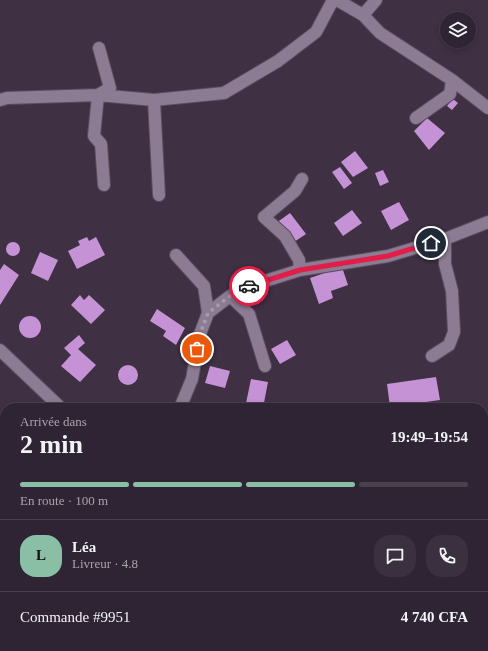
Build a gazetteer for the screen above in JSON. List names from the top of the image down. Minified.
{"page":{"heading":["2 min","Arrivée dans","19:49–19:54"],"panel":["Léa","Livreur · 4.8","Commande #9951","4 740 CFA"],"bar":"En route · 100 m","round":"L"}}
